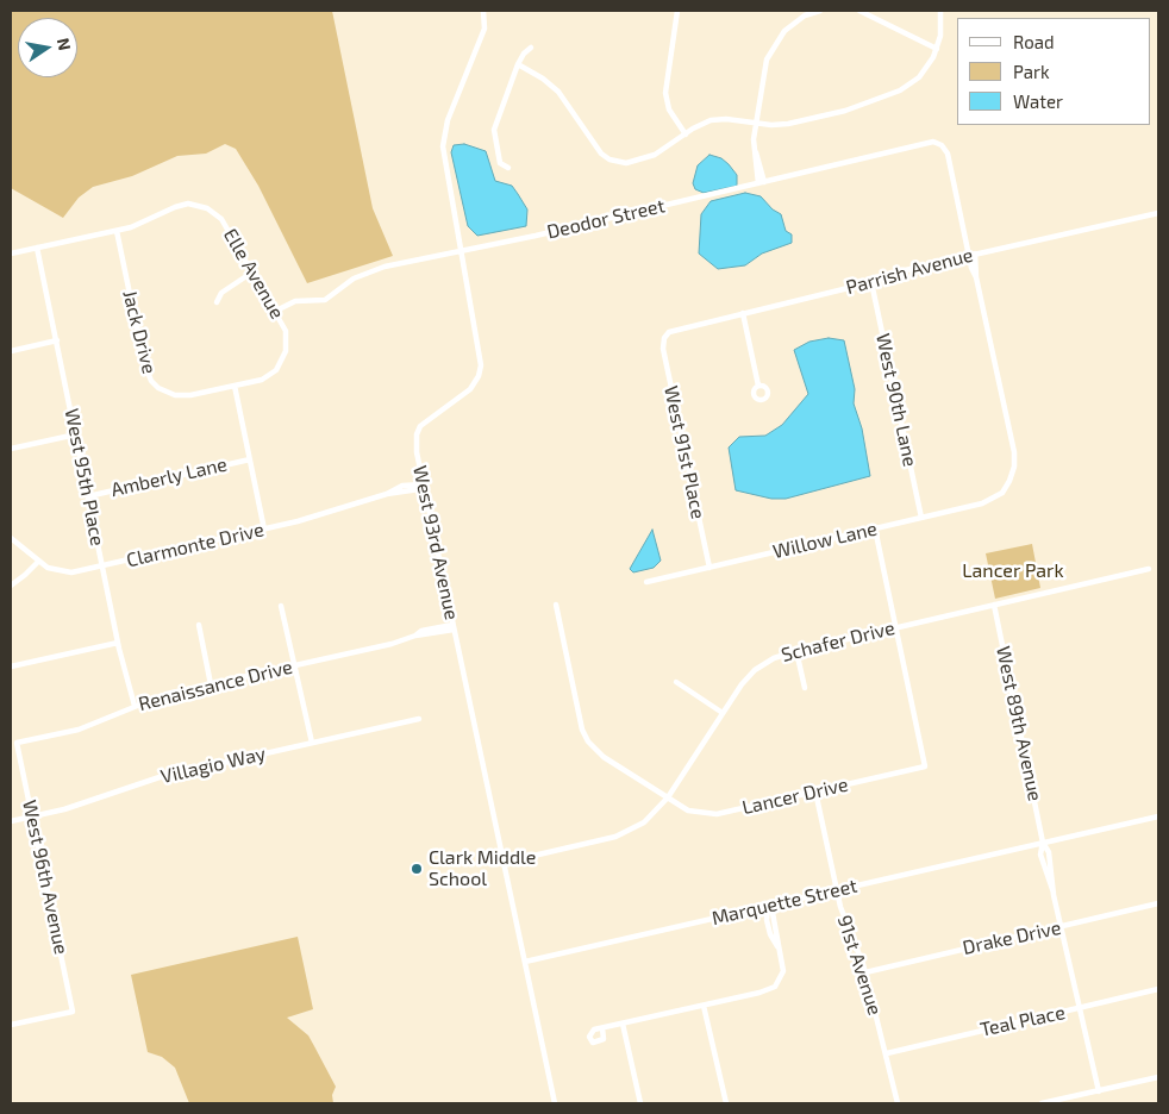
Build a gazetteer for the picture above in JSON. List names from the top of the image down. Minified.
{"streets":{"street":["Deodor Street","Parrish Avenue","Elle Avenue","Jack Drive","West 90th Lane","West 91st Place","West 95th Place","Amberly Lane","Willow Lane","West 93rd Avenue","Clarmonte Drive","Schafer Drive","Renaissance Drive","West 89th Avenue","Villagio Way","Lancer Drive","West 96th Avenue","Marquette Street","Drake Drive","91st Avenue","Teal Place"]},"crossings":[["Deodor Street","Parrish Avenue"],["Deodor Street","Elle Avenue"],["Deodor Street","Jack Drive"],["Deodor Street","Willow Lane"],["Deodor Street","West 93rd Avenue"],["Parrish Avenue","West 90th Lane"],["Parrish Avenue","West 91st Place"],["Parrish Avenue","Willow Lane"],["Elle Avenue","Jack Drive"],["West 90th Lane","Willow Lane"],["West 91st Place","Willow Lane"],["West 95th Place","Amberly Lane"],["West 95th Place","Clarmonte Drive"],["West 95th Place","Renaissance Drive"],["West 93rd Avenue","Clarmonte Drive"],["West 93rd Avenue","Schafer Drive"],["West 93rd Avenue","Renaissance Drive"],["West 93rd Avenue","Marquette Street"],["Schafer Drive","West 89th Avenue"],["Schafer Drive","Lancer Drive"],["Renaissance Drive","West 96th Avenue"],["West 89th Avenue","Marquette Street"],["West 89th Avenue","Drake Drive"],["West 89th Avenue","Teal Place"],["Villagio Way","West 96th Avenue"],["Lancer Drive","91st Avenue"],["Marquette Street","91st Avenue"],["Drake Drive","91st Avenue"],["91st Avenue","Teal Place"]],"parks":["Lancer Park"],"places":["Clark Middle School"],"legend":["Road","Park","Water"],"north":"right"}
